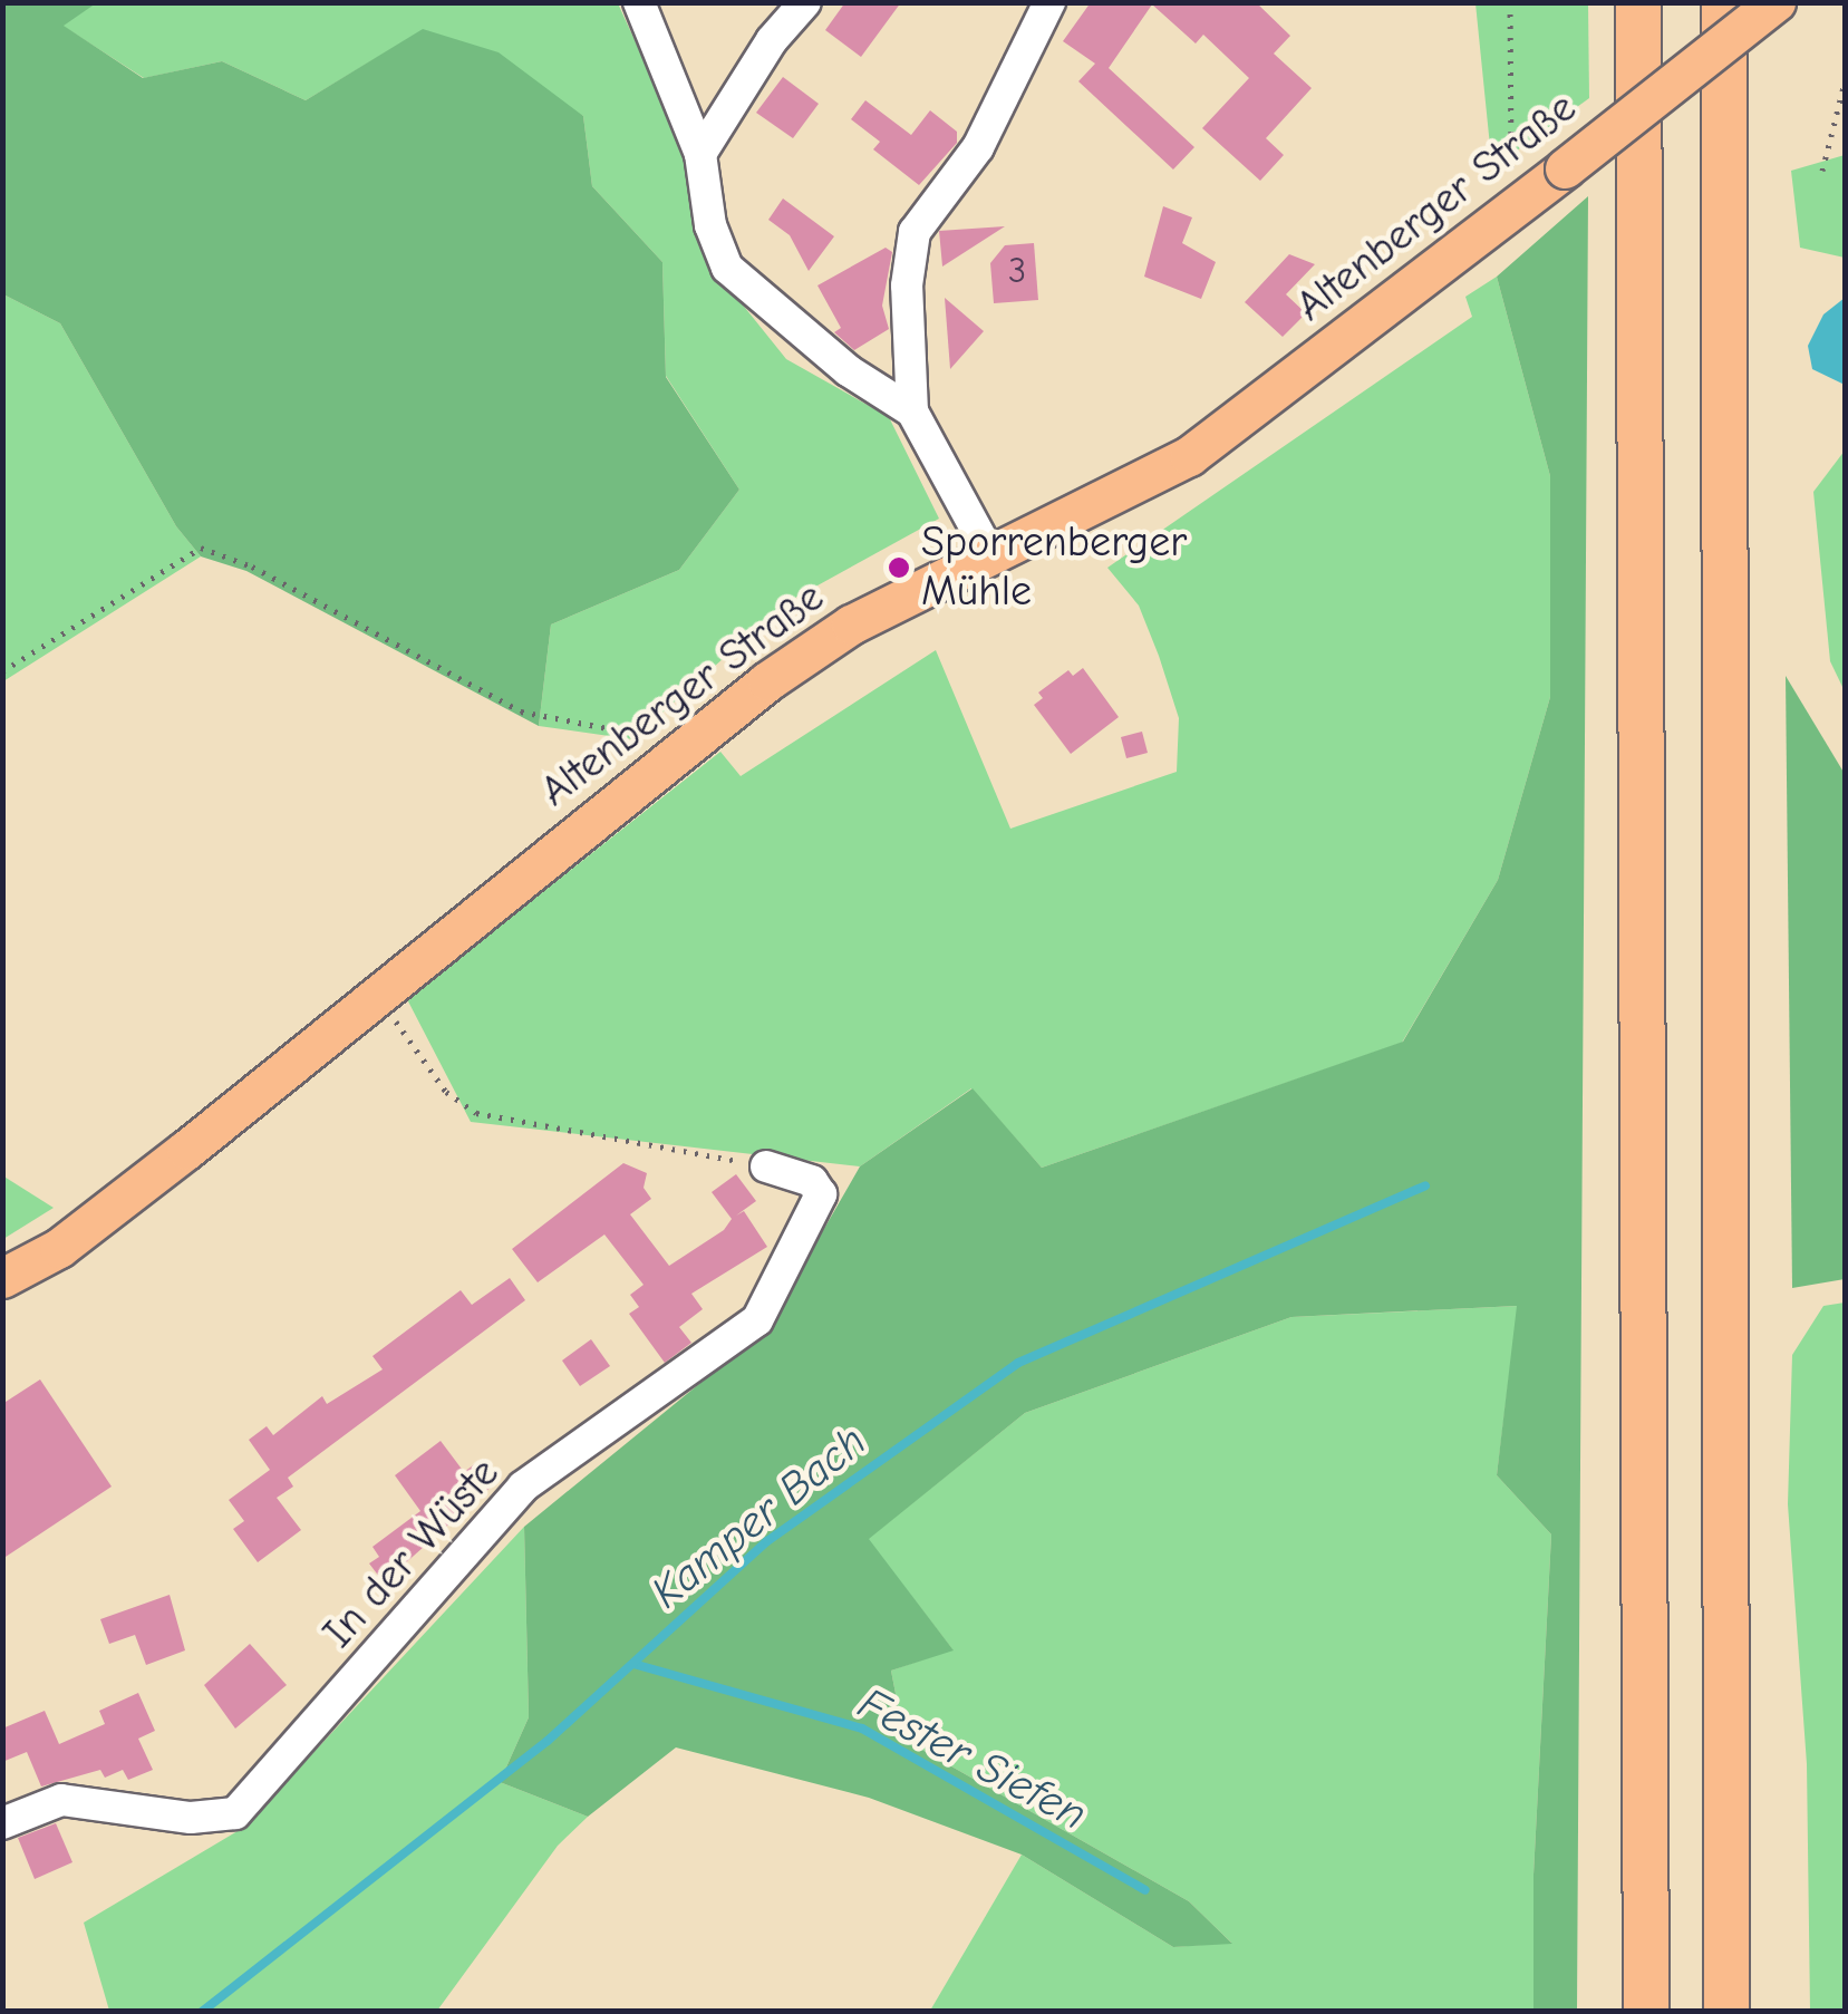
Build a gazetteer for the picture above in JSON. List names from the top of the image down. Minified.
{"streets":{"main road":["Altenberger Straße"],"street":["In der Wüste"]},"water":["Kamper Bach","Fester Siefen"],"places":["Sporrenberger Mühle"],"house_numbers":["3"]}
